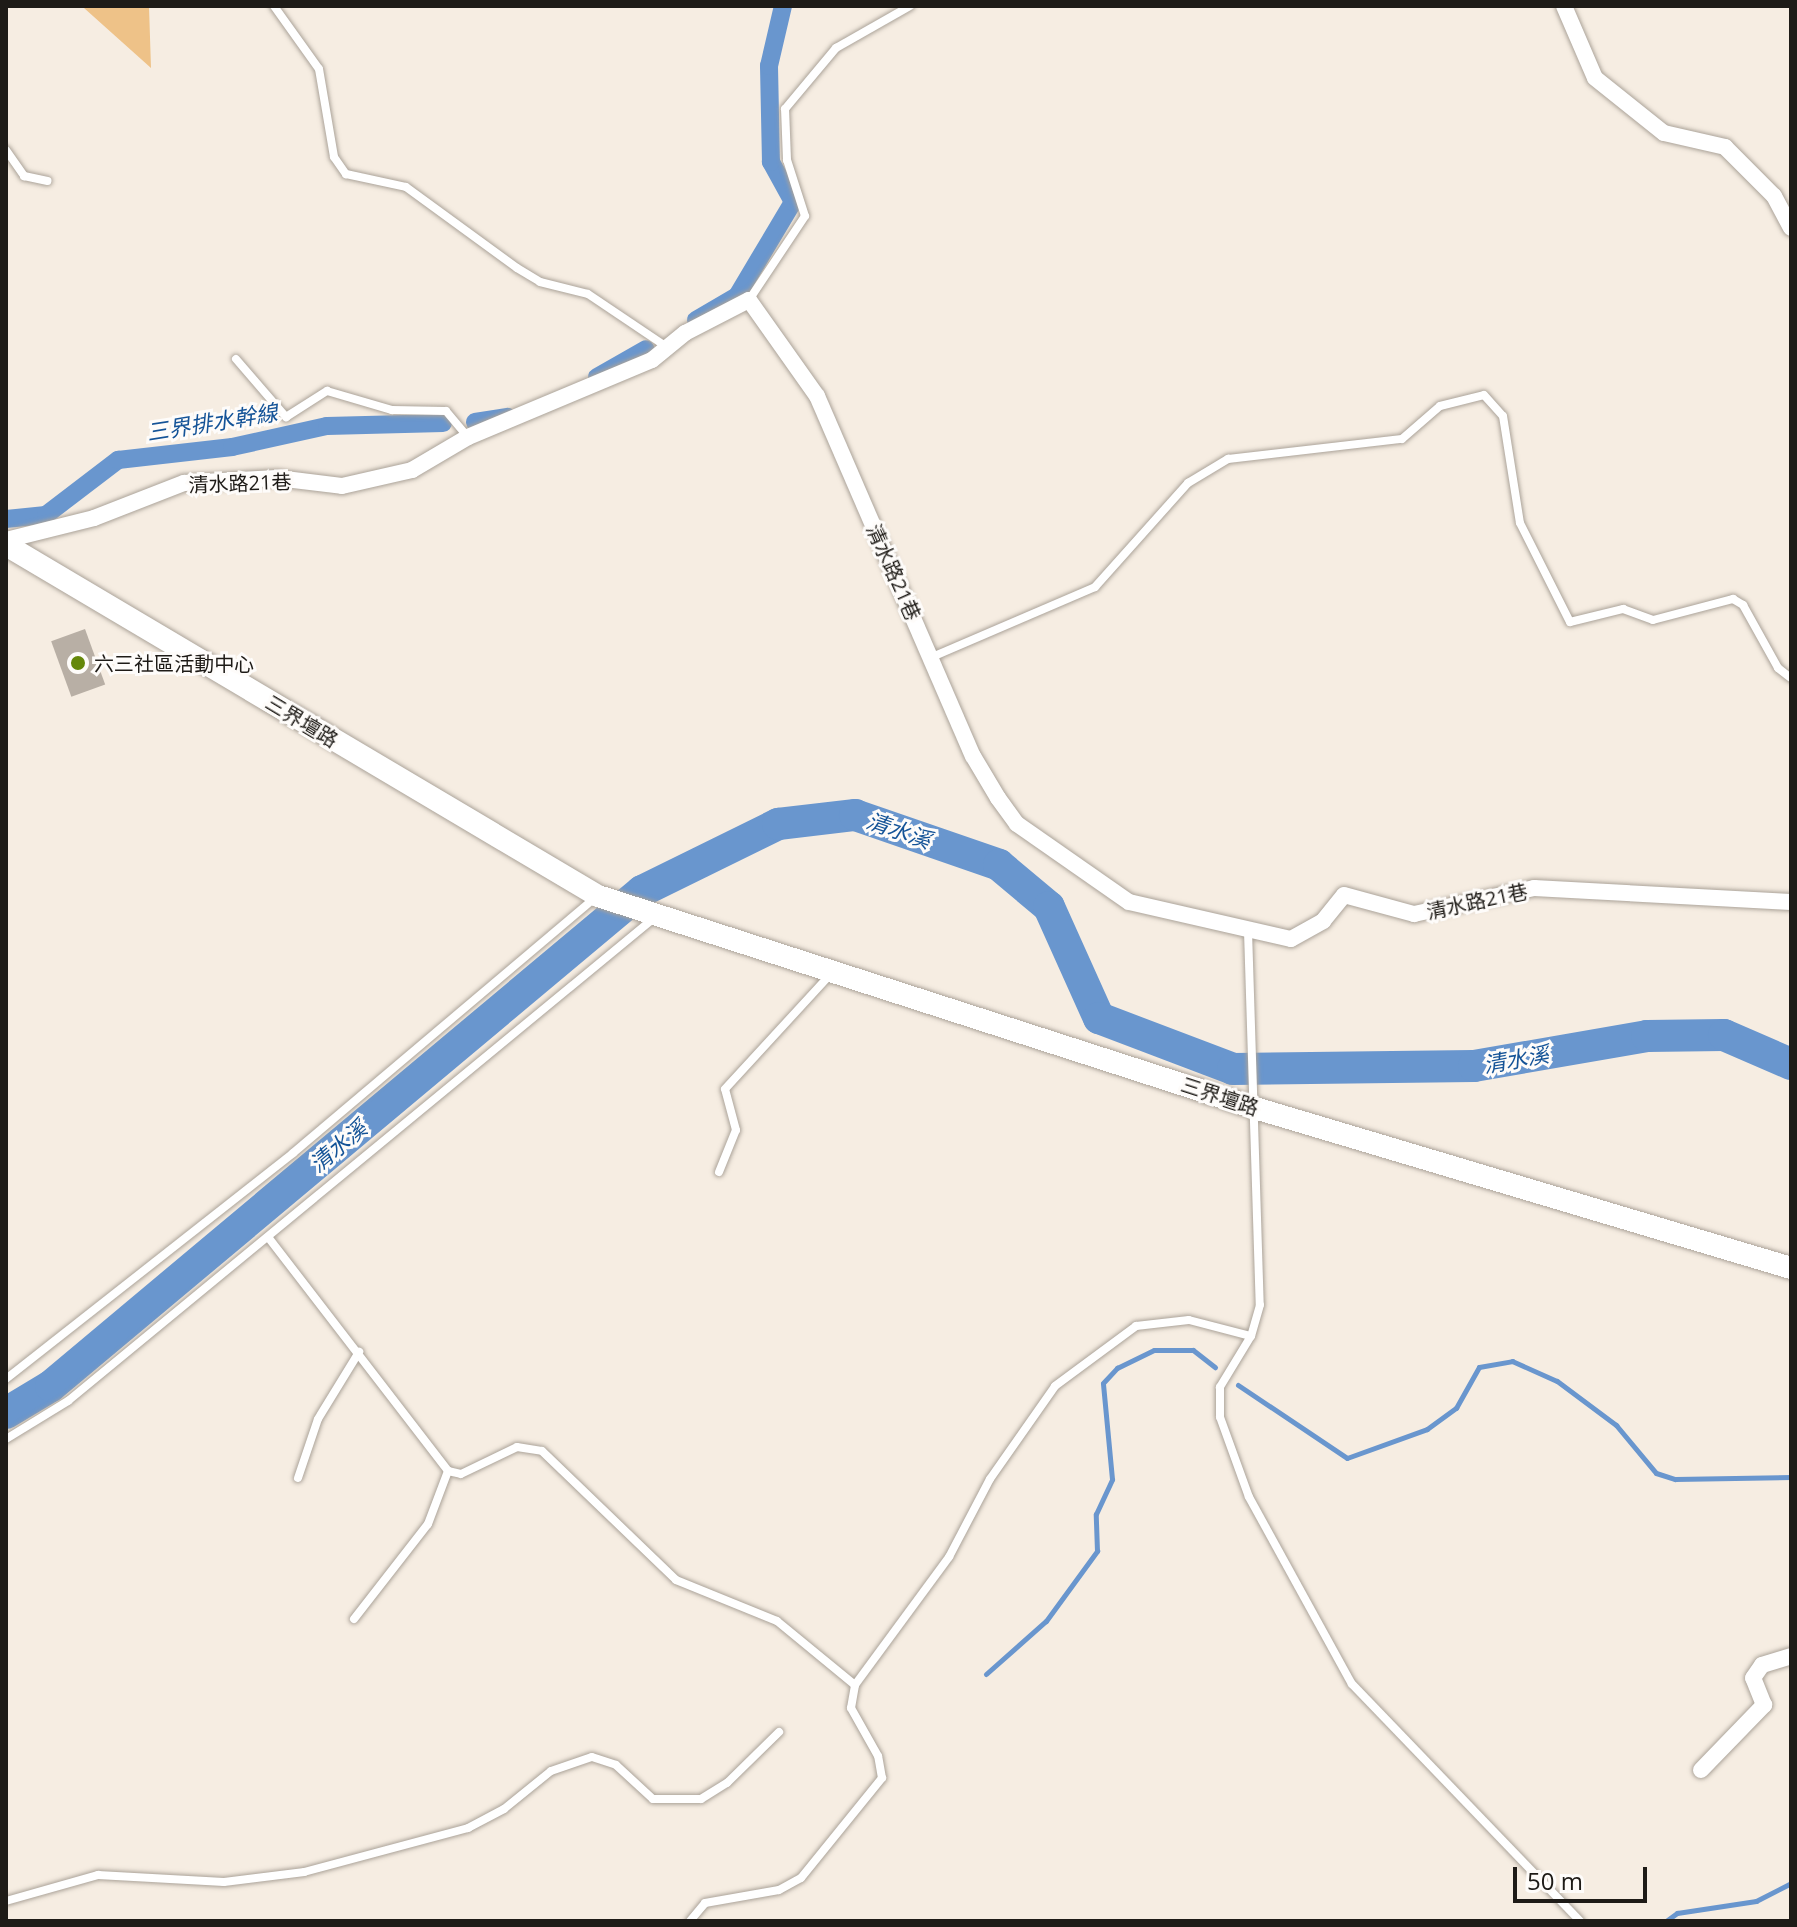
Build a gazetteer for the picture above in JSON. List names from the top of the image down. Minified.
{"streets":{"street":["清水路21巷","三界壇路"]},"crossings":[["清水路21巷","三界壇路"]],"water":["三界排水幹線","清水溪"],"places":["六三社區活動中心"],"scale_bar":"50 m"}
